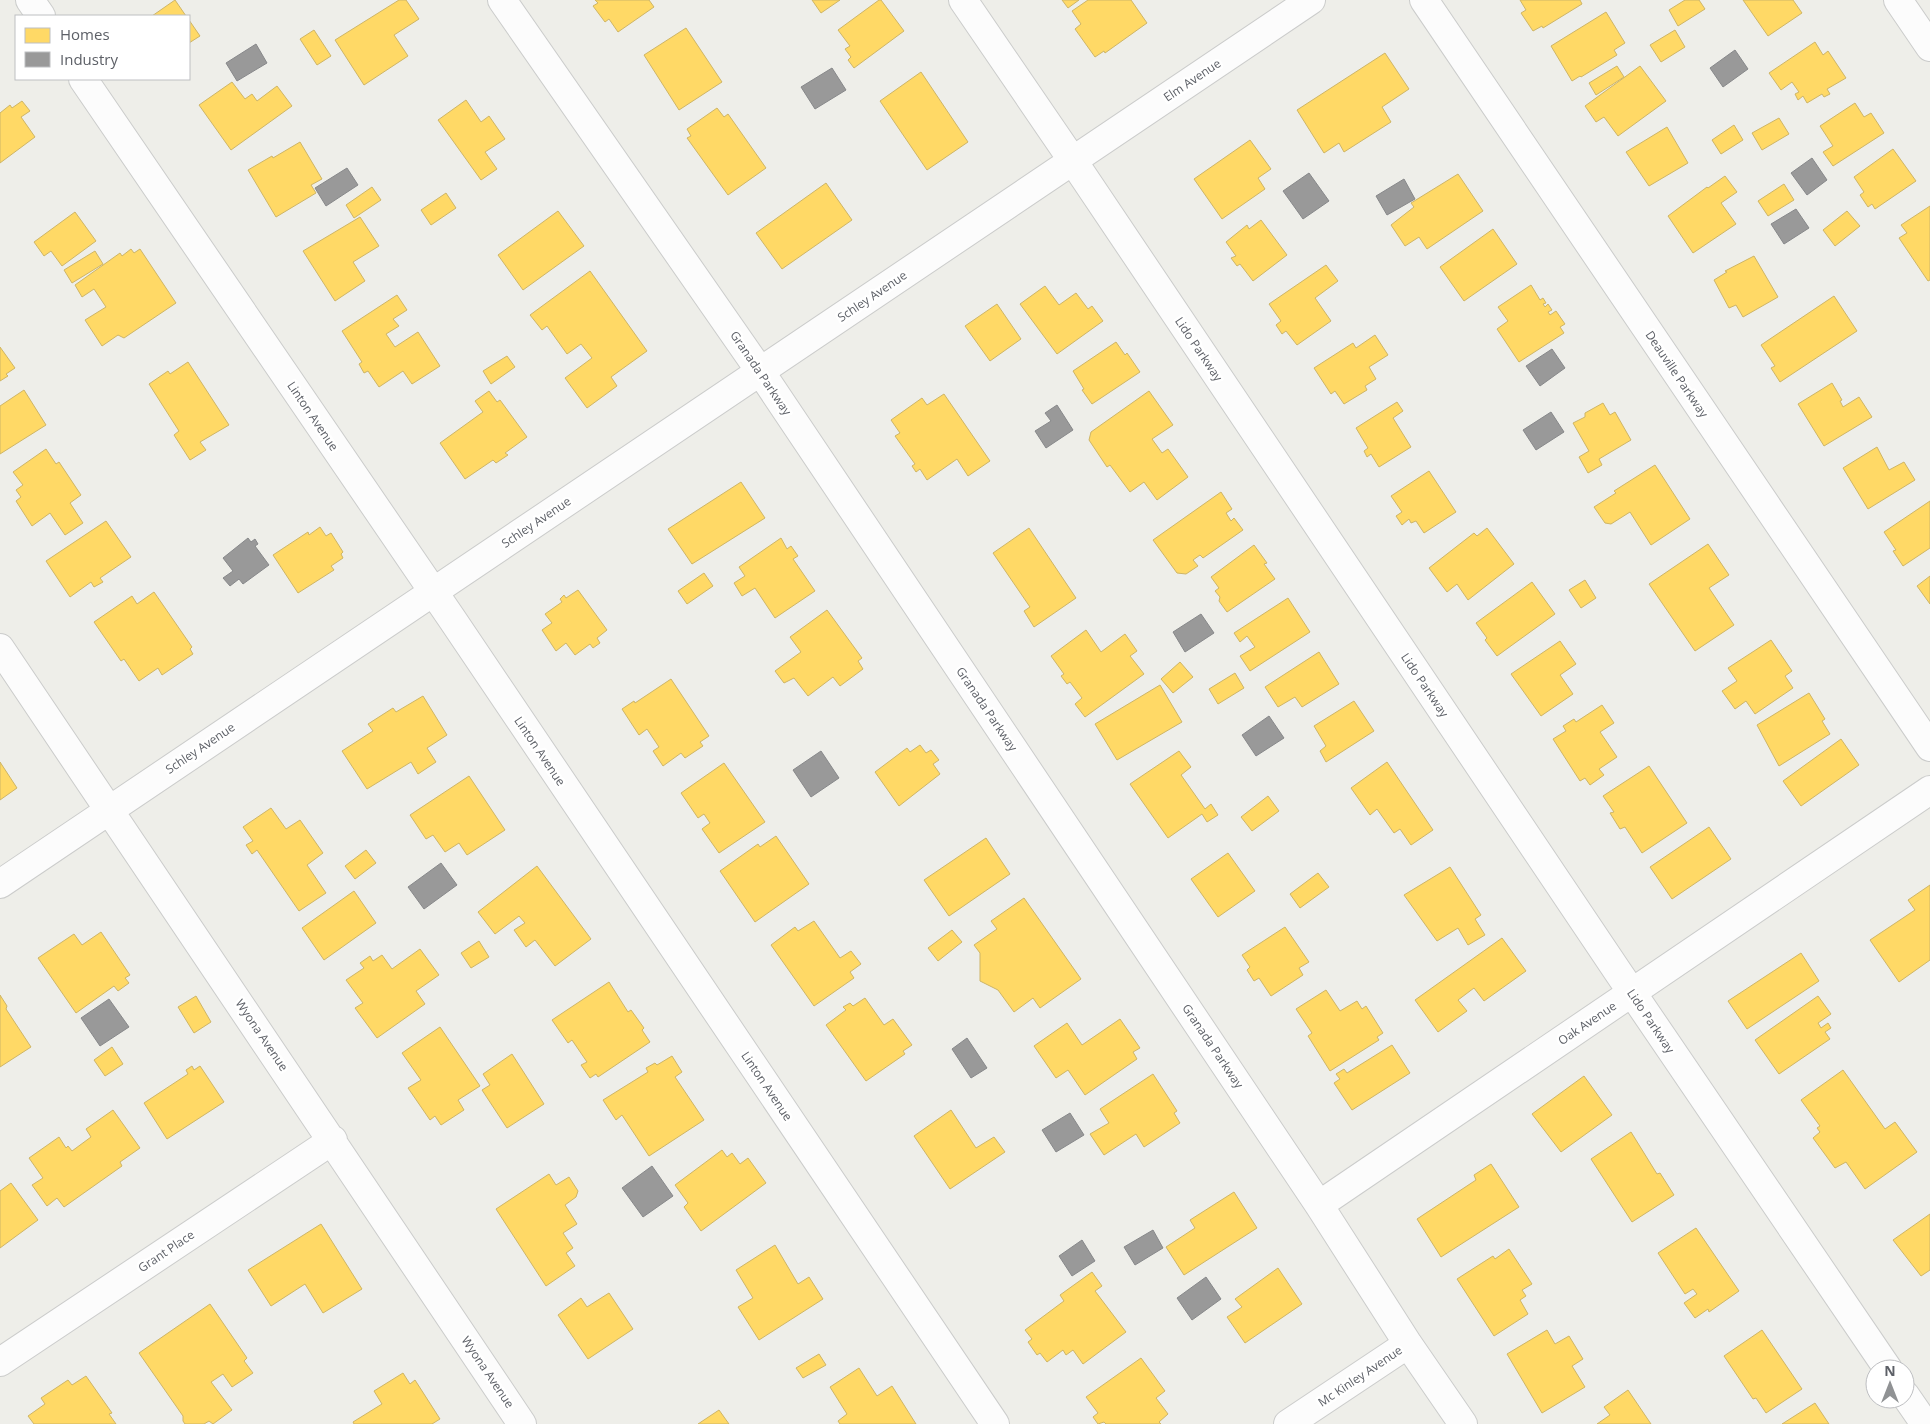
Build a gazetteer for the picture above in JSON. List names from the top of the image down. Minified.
{"streets":{"street":["Elm Avenue","Schley Avenue","Lido Parkway","Granada Parkway","Deauville Parkway","Linton Avenue","Oak Avenue","Wyona Avenue","Grant Place","Mc Kinley Avenue"]},"crossings":[["Elm Avenue","Schley Avenue"],["Elm Avenue","Lido Parkway"],["Schley Avenue","Lido Parkway"],["Schley Avenue","Granada Parkway"],["Schley Avenue","Linton Avenue"],["Schley Avenue","Wyona Avenue"],["Lido Parkway","Oak Avenue"],["Granada Parkway","Oak Avenue"],["Granada Parkway","Mc Kinley Avenue"],["Wyona Avenue","Grant Place"]],"legend":["Homes","Industry"],"north":"top"}
